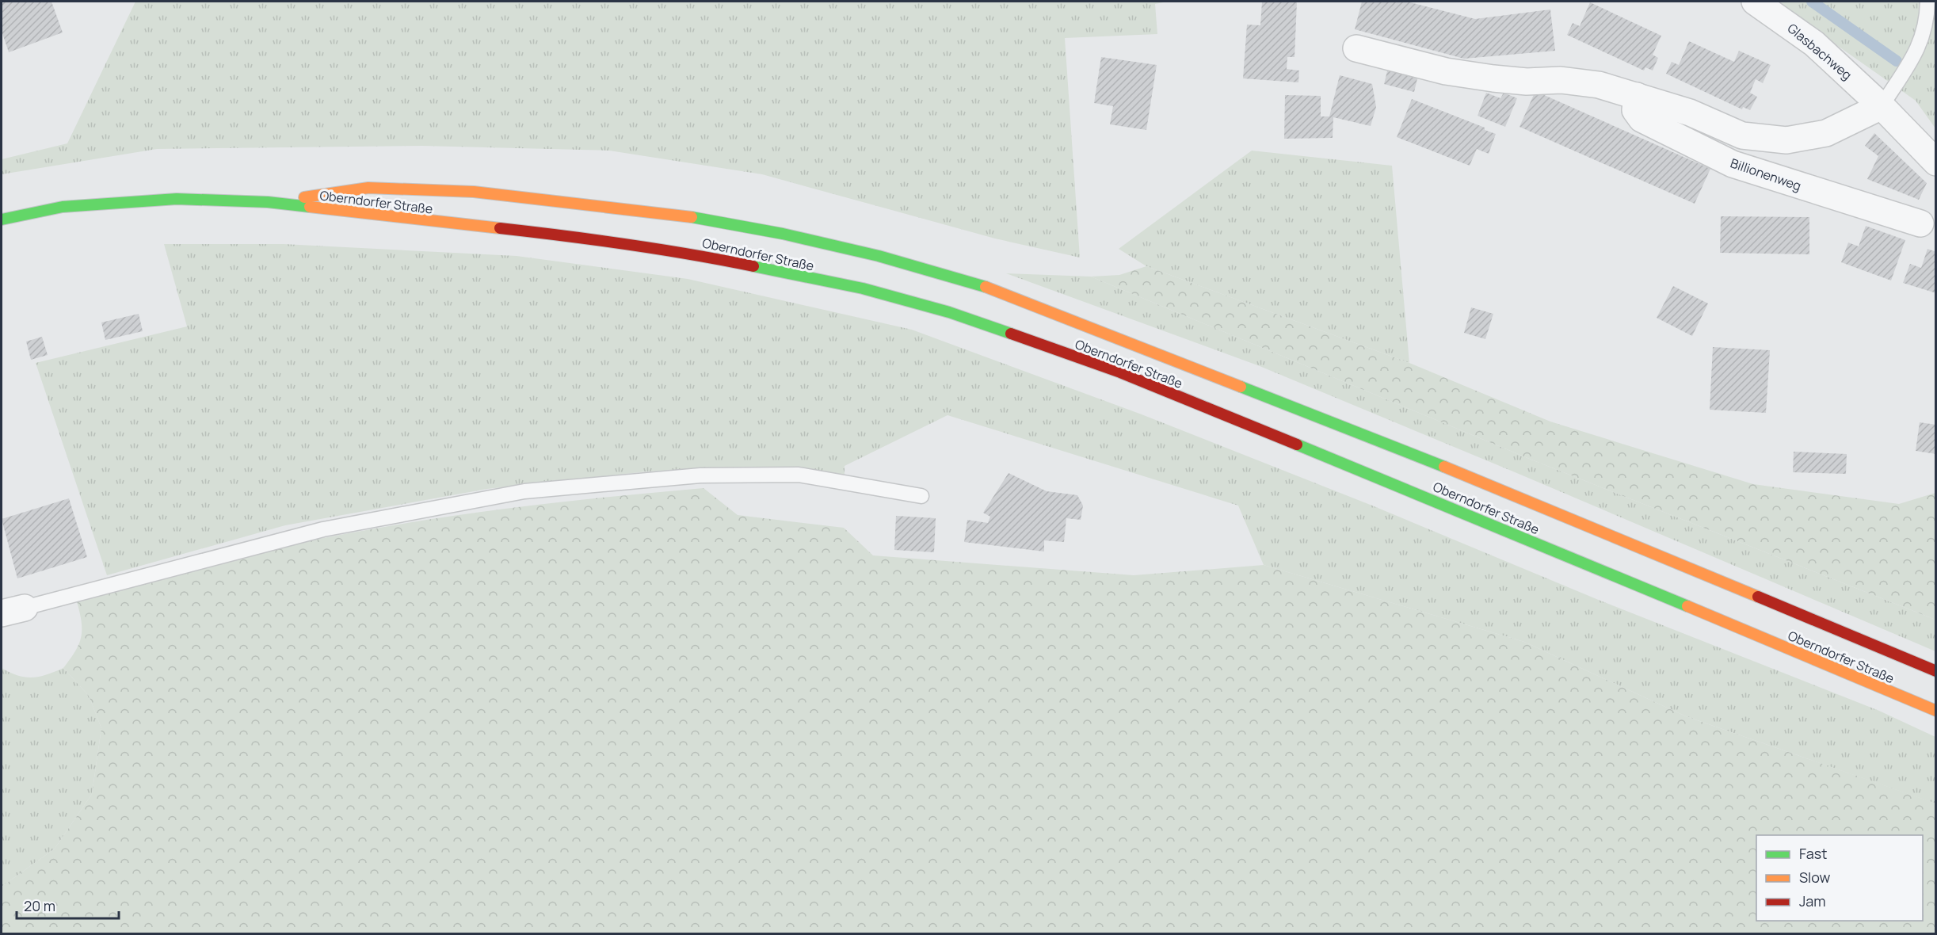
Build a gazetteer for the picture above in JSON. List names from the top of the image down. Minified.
{"streets":{"main road":["Oberndorfer Straße"],"street":["Glasbachweg","Billionenweg"]},"legend":["Fast","Slow","Jam"],"scale_bar":"20 m"}
